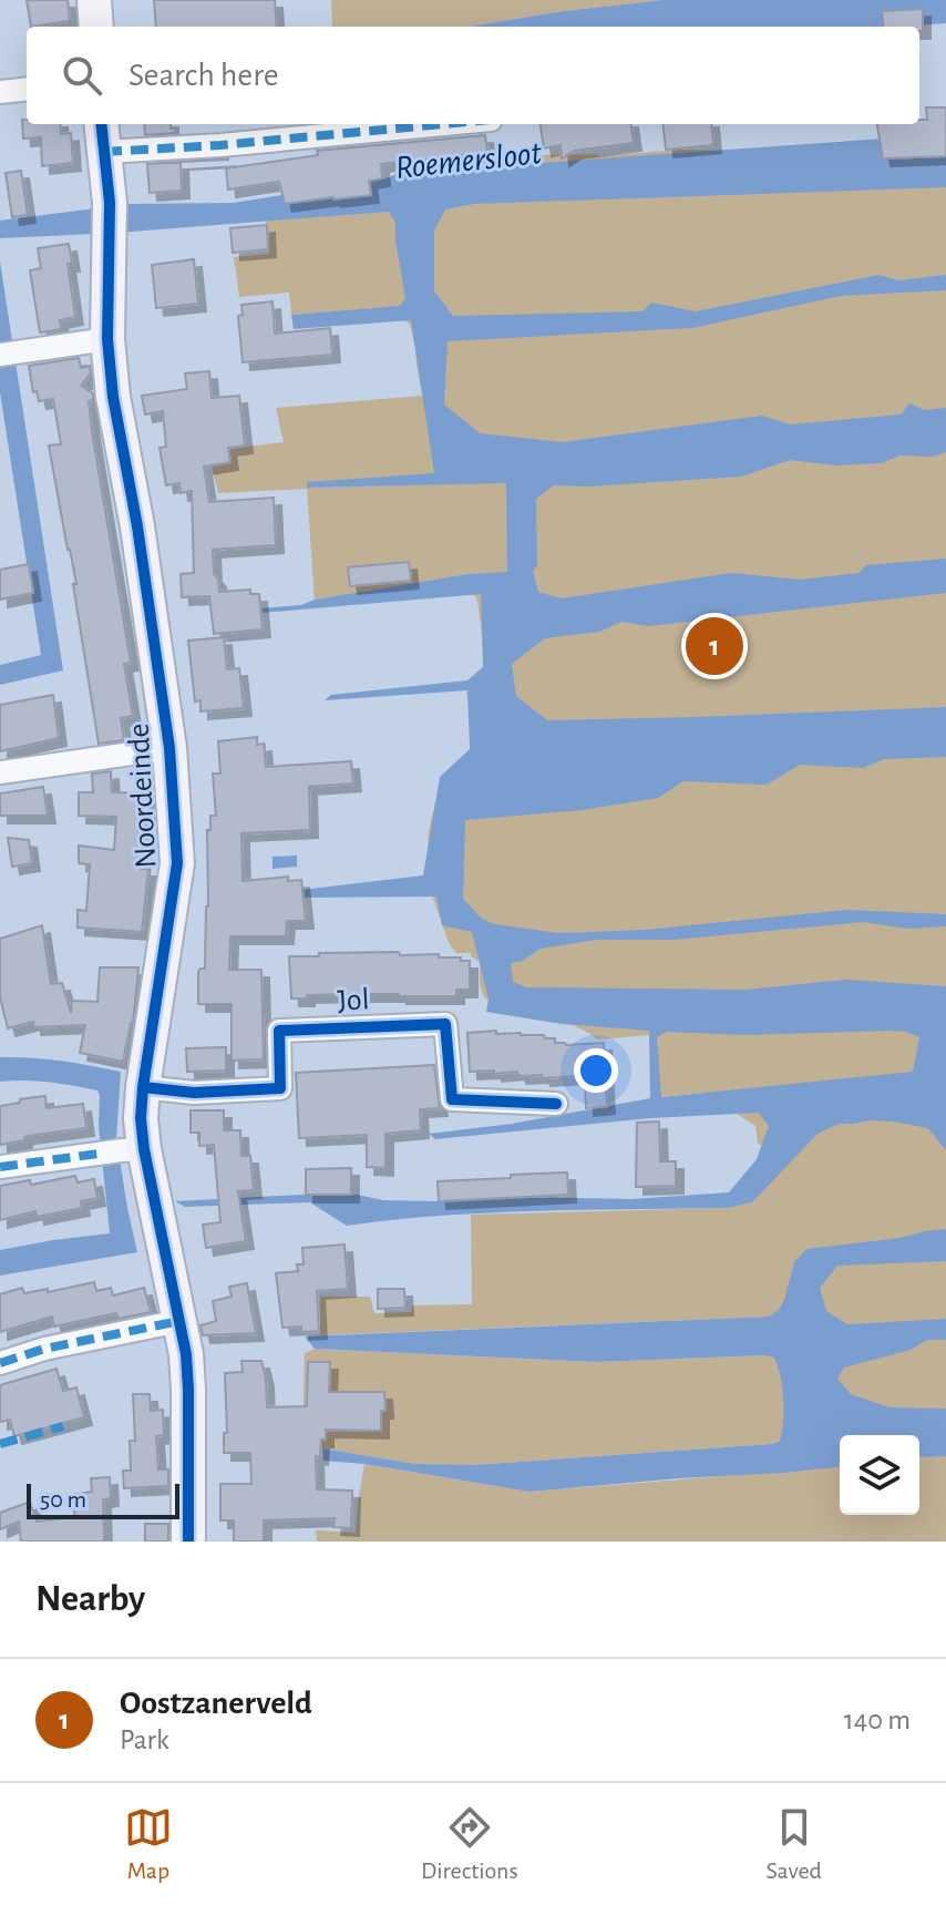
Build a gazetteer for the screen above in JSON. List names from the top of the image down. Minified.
{"streets":{"street":["Noordeinde","Jol"]},"crossings":[["Noordeinde","Jol"]],"water":["Roemersloot"],"scale_bar":"50 m","page":{"search":"Search here","pins":"1","scale":"50 m","heading":"Nearby","list":[{"mark":"1","name":"Oostzanerveld","note":"Park","value":"140 m"}],"nav":["Map","Directions","Saved"]}}
